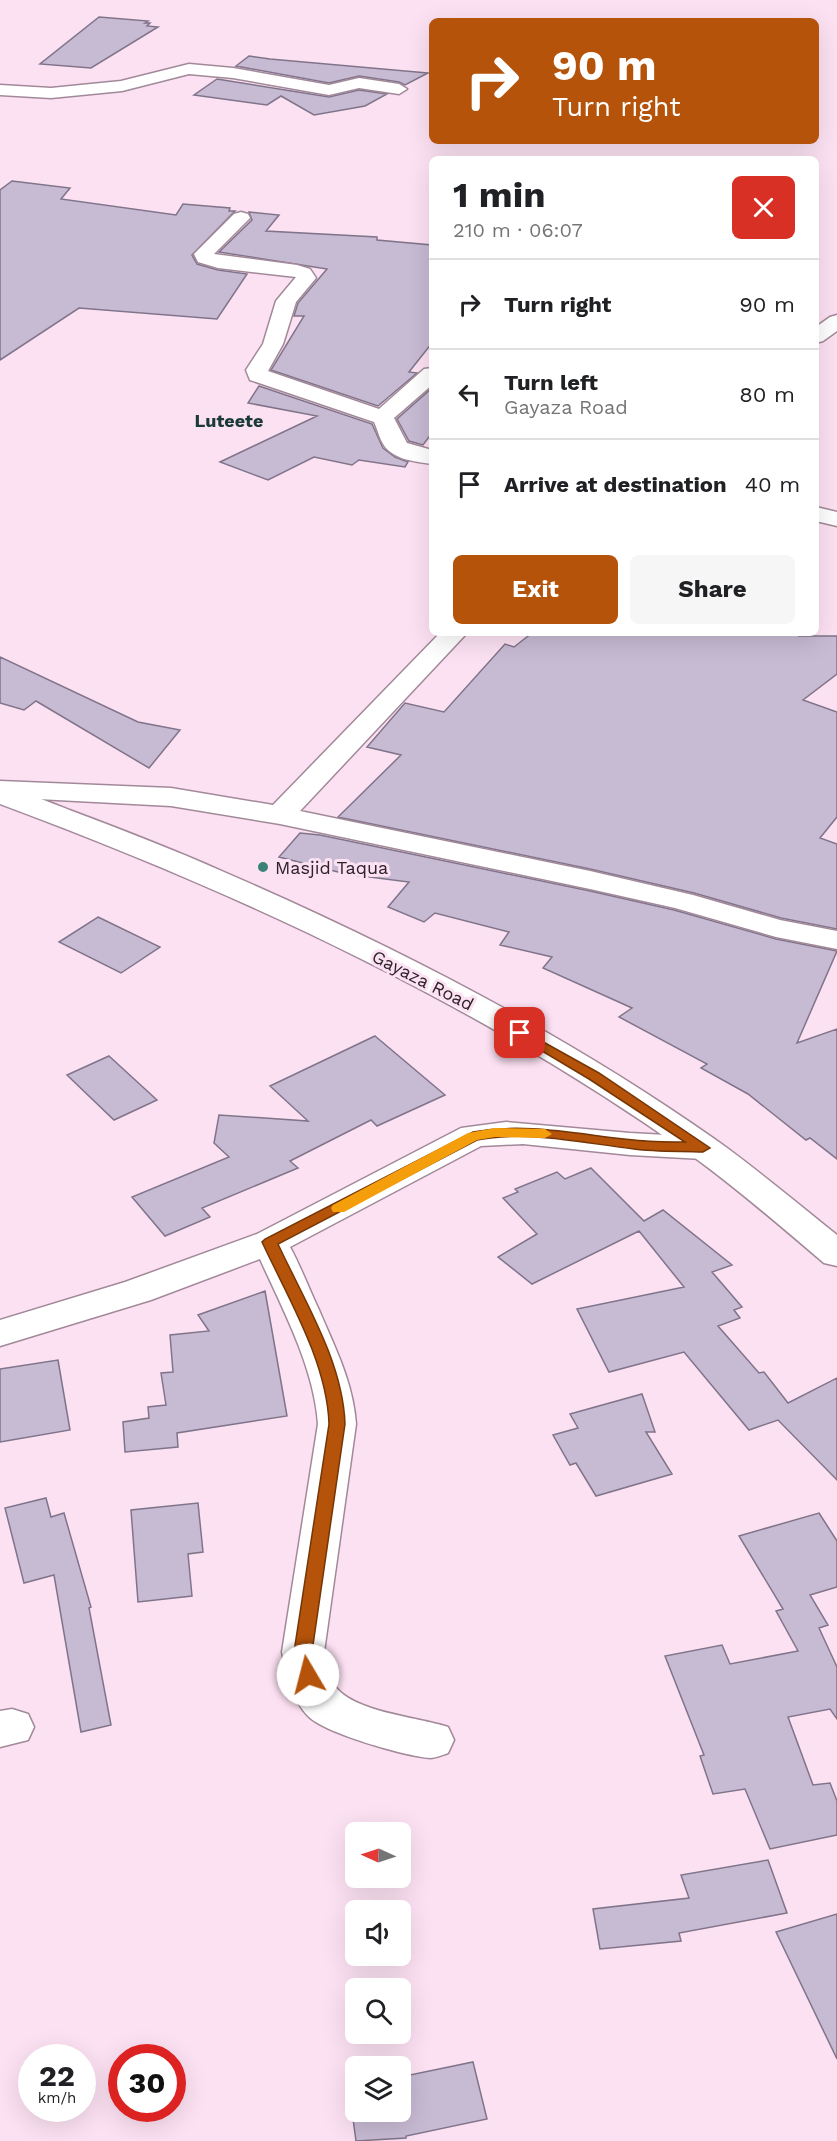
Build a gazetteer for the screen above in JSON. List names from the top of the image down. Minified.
{"streets":{"street":["Gayaza Road"]},"districts":["Luteete"],"places":["Masjid Taqua"],"north":"left","page":{"turn":["90 m","Turn right"],"heading":["1 min","210 m · 06:07"],"list":[{"name":"Turn right","value":"90 m"},{"name":"Turn left","note":"Gayaza Road","value":"80 m"},{"name":"Arrive at destination","value":"40 m"}],"buttons":["Exit","Share"],"speed":"22 km/h","limit":"30"}}
